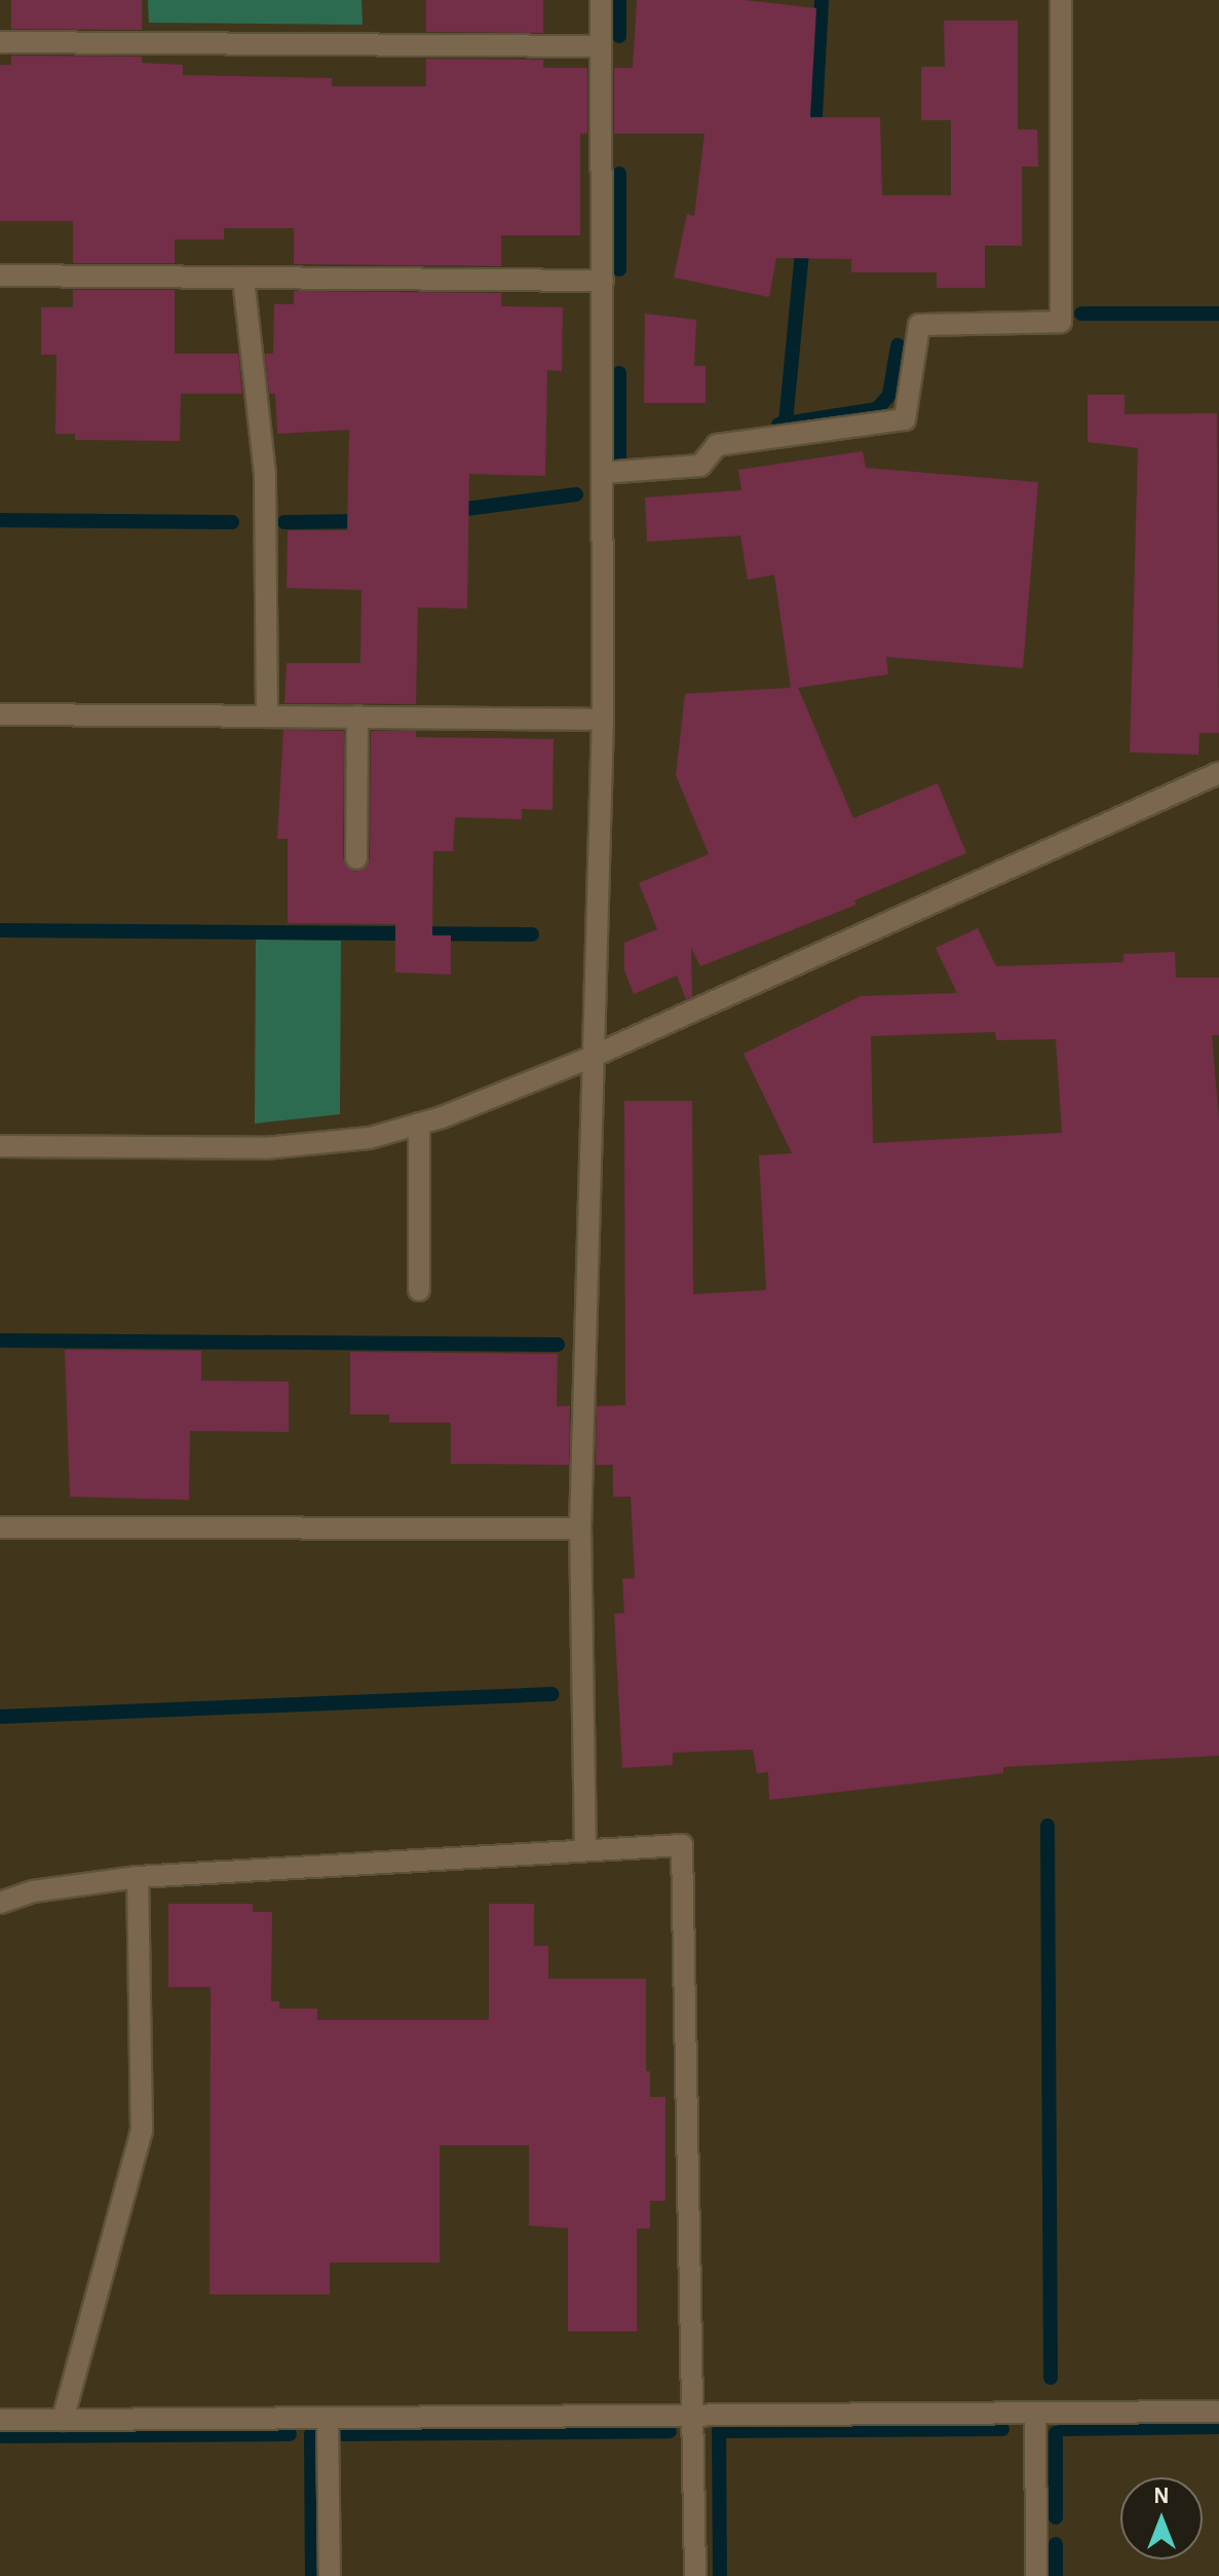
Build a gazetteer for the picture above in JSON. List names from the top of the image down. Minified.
{"north":"top"}
